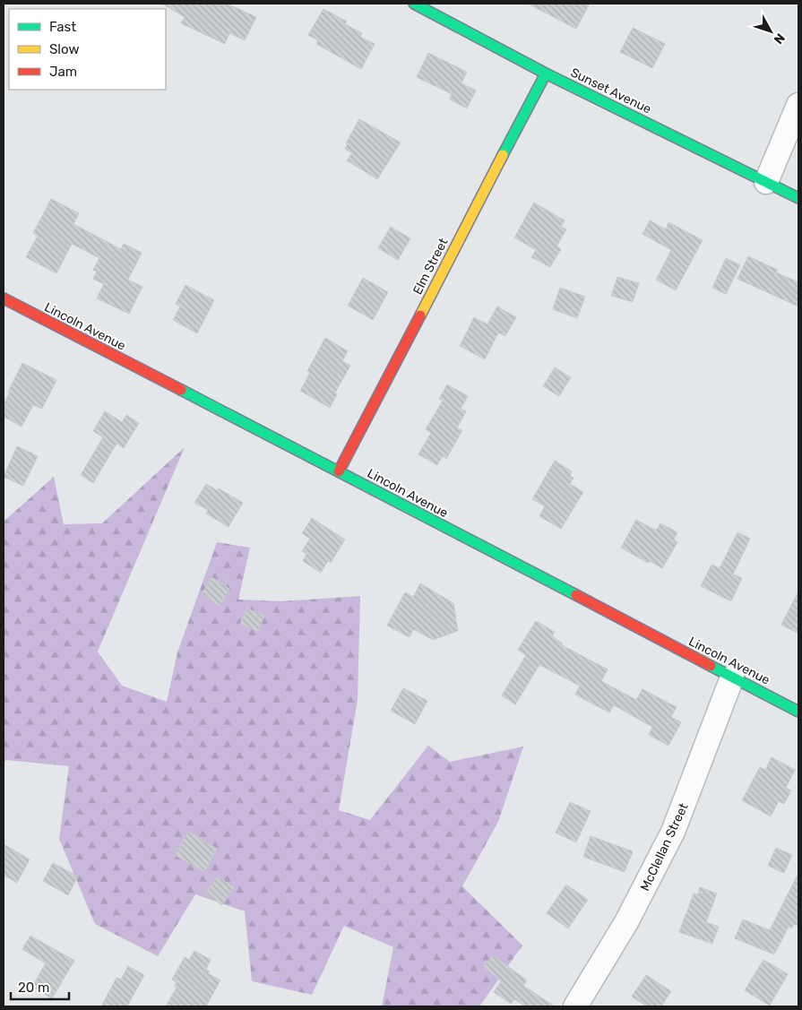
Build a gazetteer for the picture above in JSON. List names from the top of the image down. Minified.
{"streets":{"street":["Sunset Avenue","Elm Street","Lincoln Avenue","McClellan Street"]},"crossings":[["Sunset Avenue","Elm Street"],["Elm Street","Lincoln Avenue"],["Lincoln Avenue","McClellan Street"]],"legend":["Fast","Slow","Jam"],"scale_bar":"20 m","north":"bottom right"}
